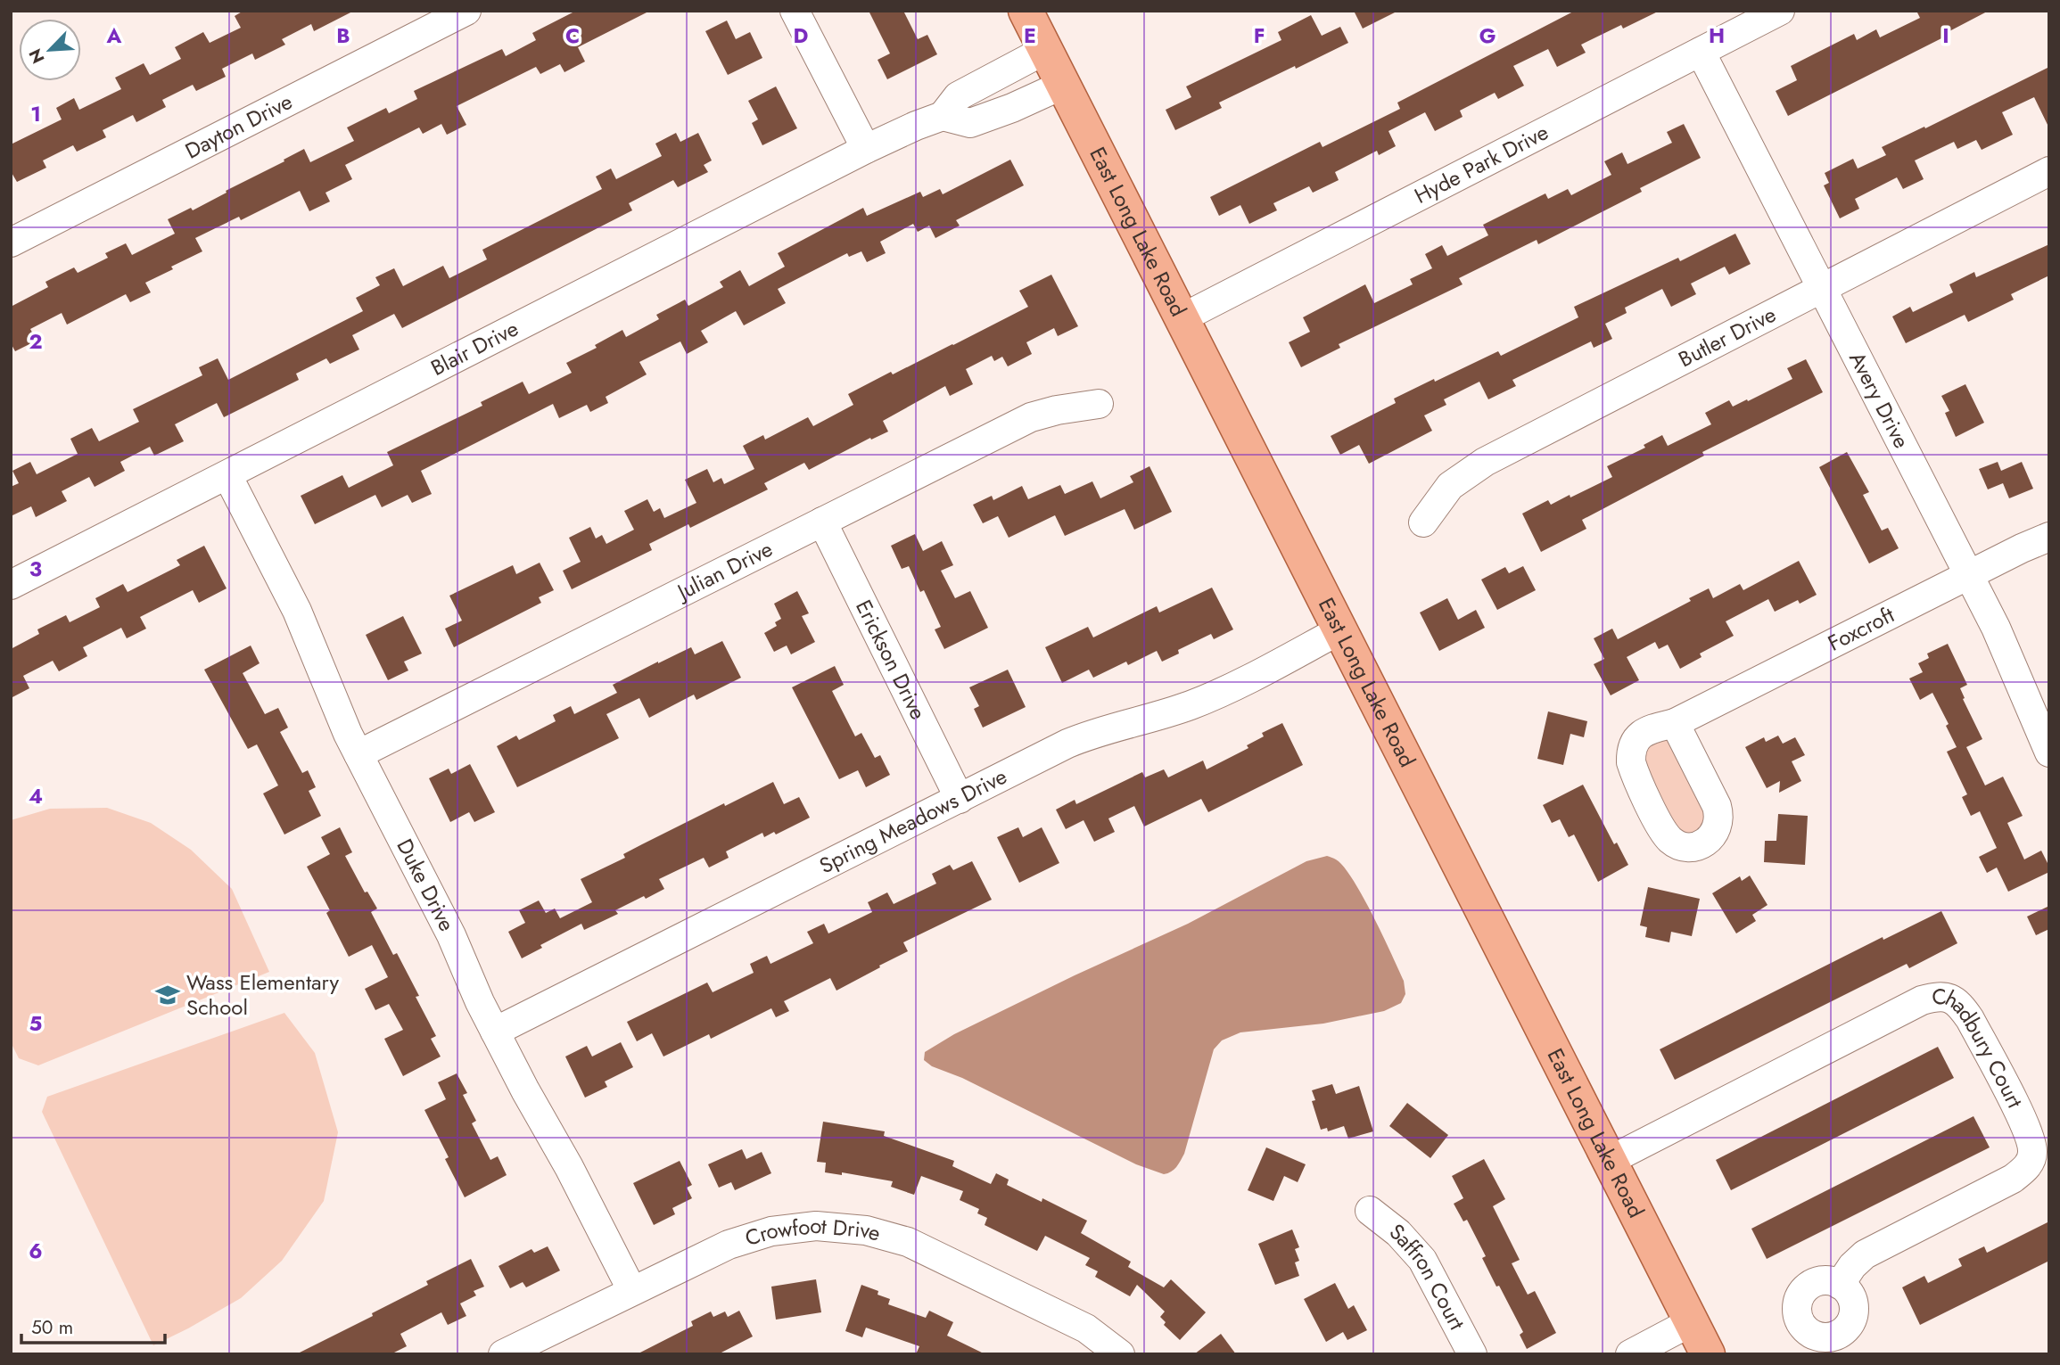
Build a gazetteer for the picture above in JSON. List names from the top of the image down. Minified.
{"streets":{"main road":["East Long Lake Road"],"street":["Dayton Drive","Hyde Park Drive","Butler Drive","Blair Drive","Avery Drive","Julian Drive","Foxcroft","Erickson Drive","Spring Meadows Drive","Duke Drive","Chadbury Court","Crowfoot Drive","Saffron Court"]},"crossings":[["Hyde Park Drive","East Long Lake Road"],["Hyde Park Drive","Avery Drive"],["East Long Lake Road","Blair Drive"],["East Long Lake Road","Spring Meadows Drive"],["East Long Lake Road","Chadbury Court"],["Butler Drive","Avery Drive"],["Blair Drive","Duke Drive"],["Avery Drive","Foxcroft"],["Julian Drive","Erickson Drive"],["Julian Drive","Duke Drive"],["Erickson Drive","Spring Meadows Drive"],["Spring Meadows Drive","Duke Drive"],["Duke Drive","Crowfoot Drive"]],"places":{"school or university":["Wass Elementary School"]},"scale_bar":"50 m","north":"bottom left","grid":{"columns":["A","B","C","D","E","F","G","H","I"],"rows":["1","2","3","4","5","6"]}}
